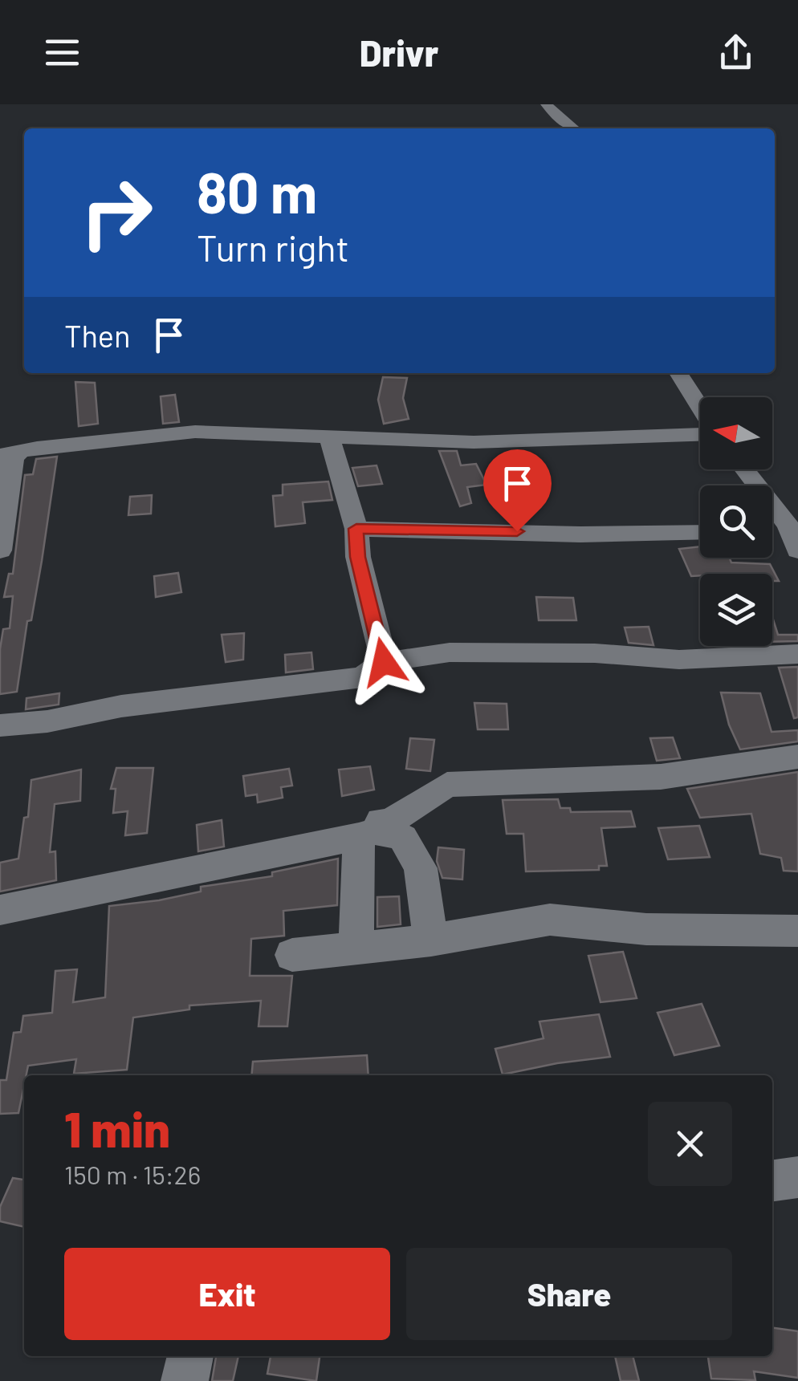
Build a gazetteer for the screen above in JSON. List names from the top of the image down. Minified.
{"north":"left","page":{"header":"Drivr","turn":["80 m","Turn right"],"then":"Then","heading":["1 min","150 m · 15:26"],"buttons":["Exit","Share"]}}
